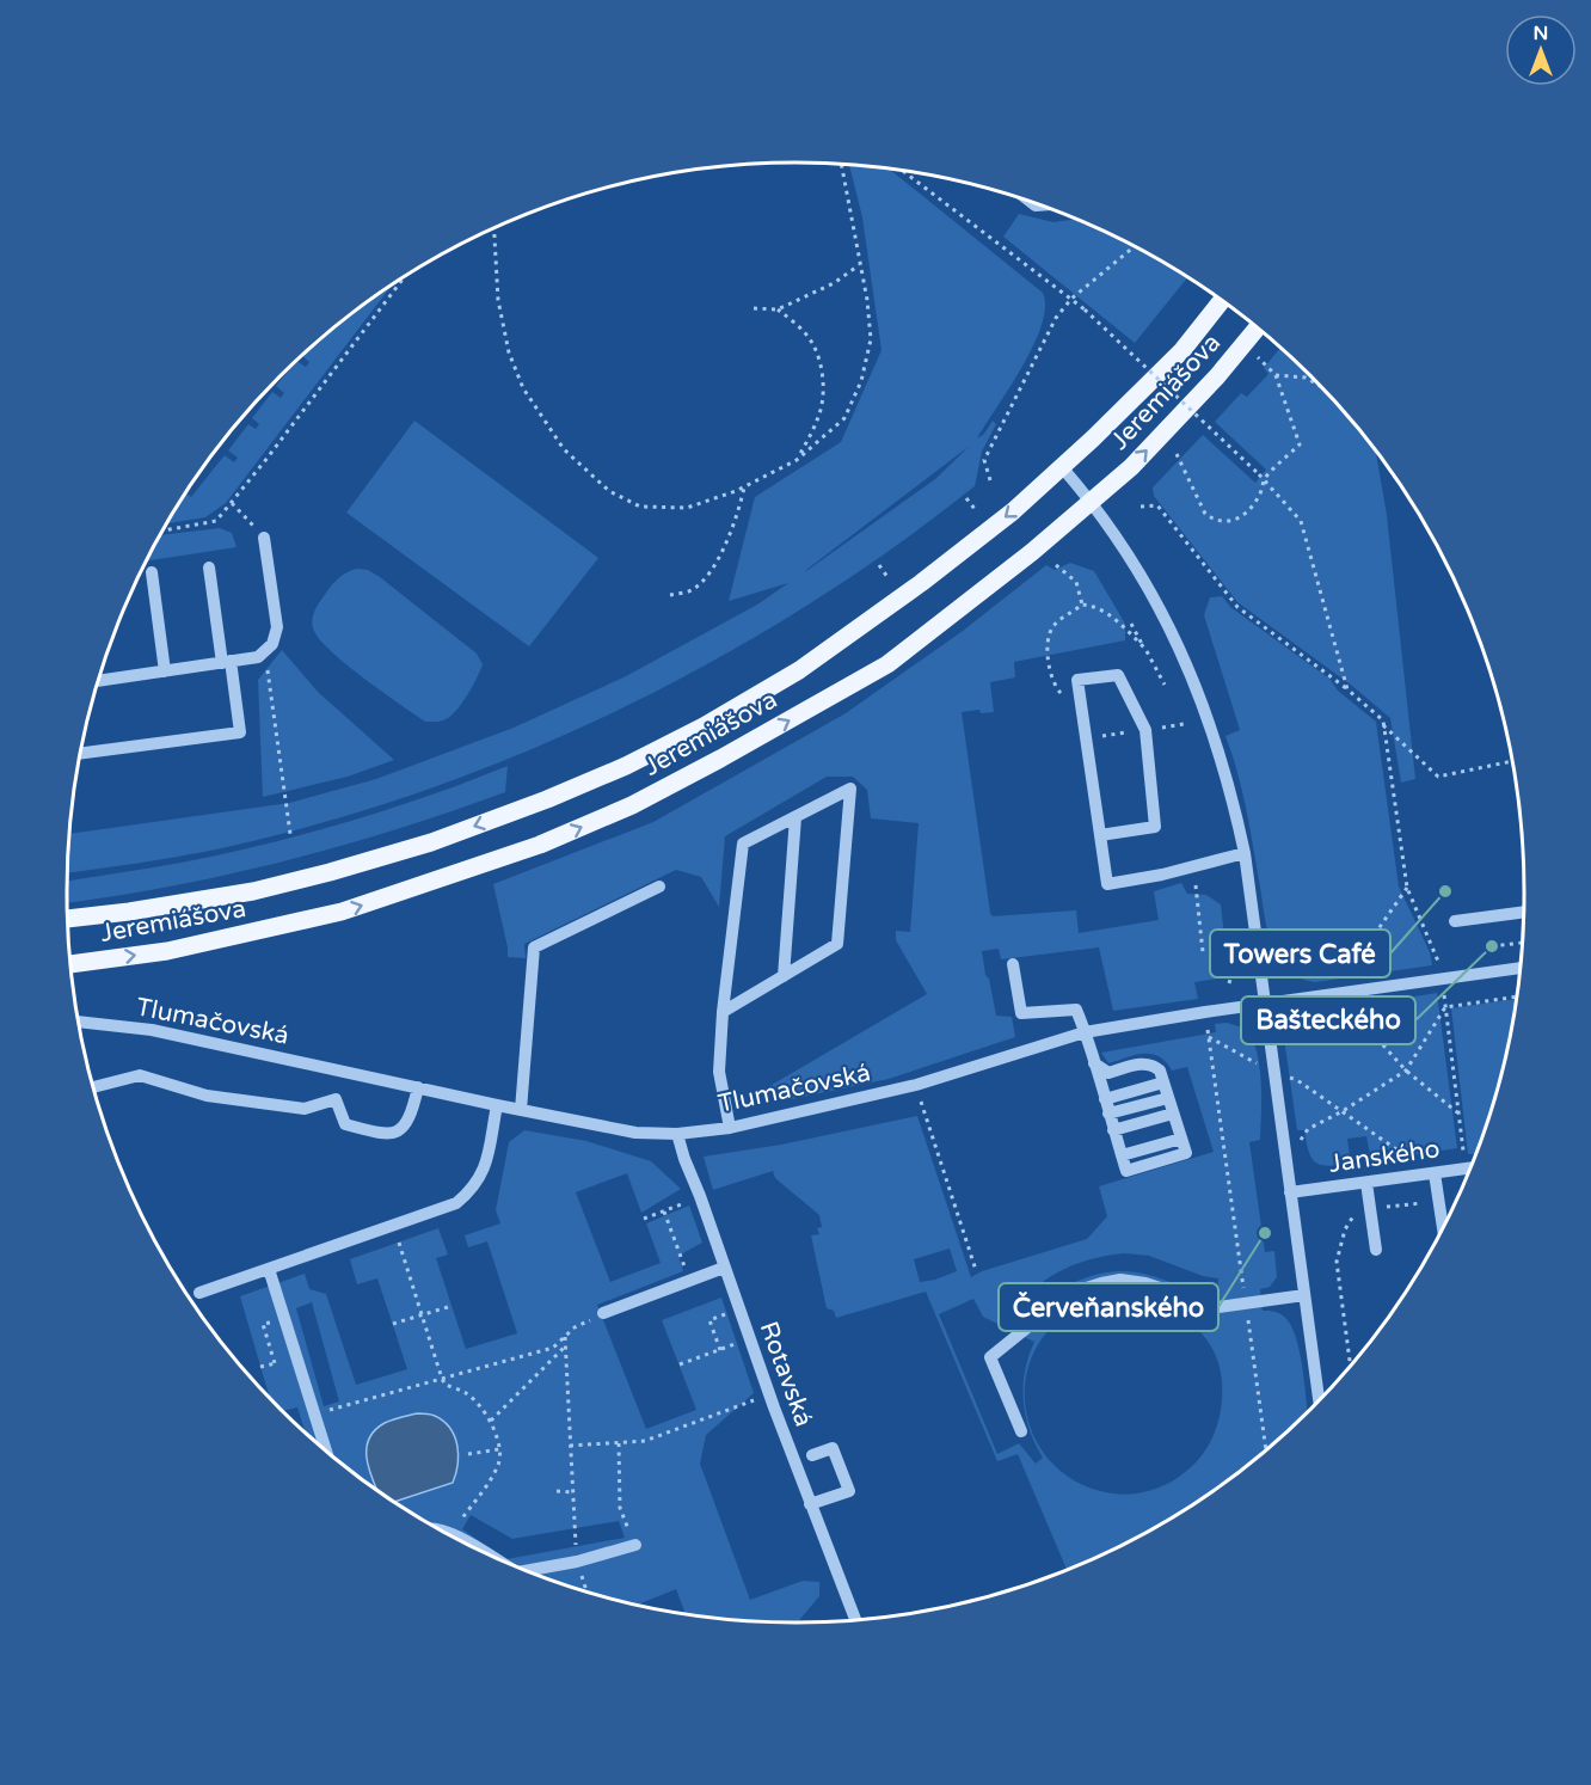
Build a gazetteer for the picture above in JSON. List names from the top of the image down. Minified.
{"streets":{"main road":["Jeremiášova"],"street":["Tlumačovská","Janského","Rotavská"]},"crossings":[["Tlumačovská","Rotavská"]],"places":["Towers Café","Bašteckého","Červeňanského"],"north":"top"}
